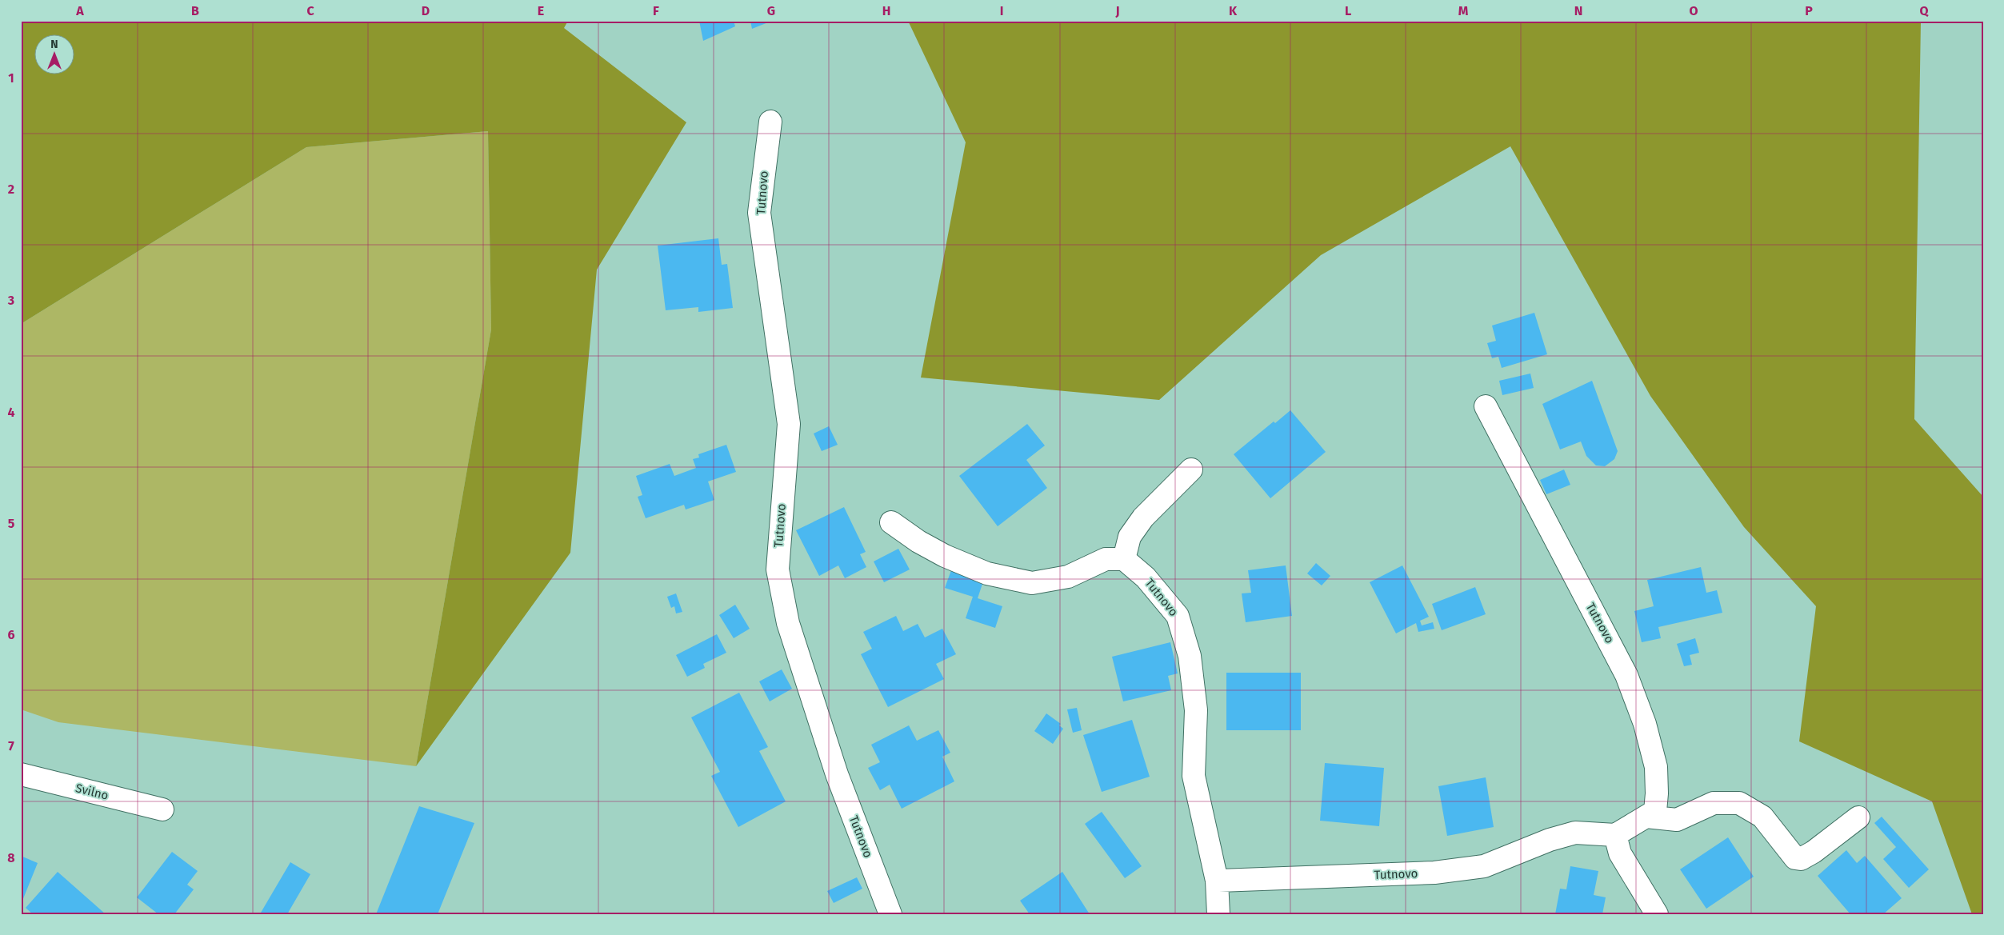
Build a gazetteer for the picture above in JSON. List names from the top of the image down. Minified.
{"streets":{"street":["Tutnovo","Svilno"]},"north":"top","grid":{"columns":["A","B","C","D","E","F","G","H","I","J","K","L","M","N","O","P","Q"],"rows":["1","2","3","4","5","6","7","8"]}}
